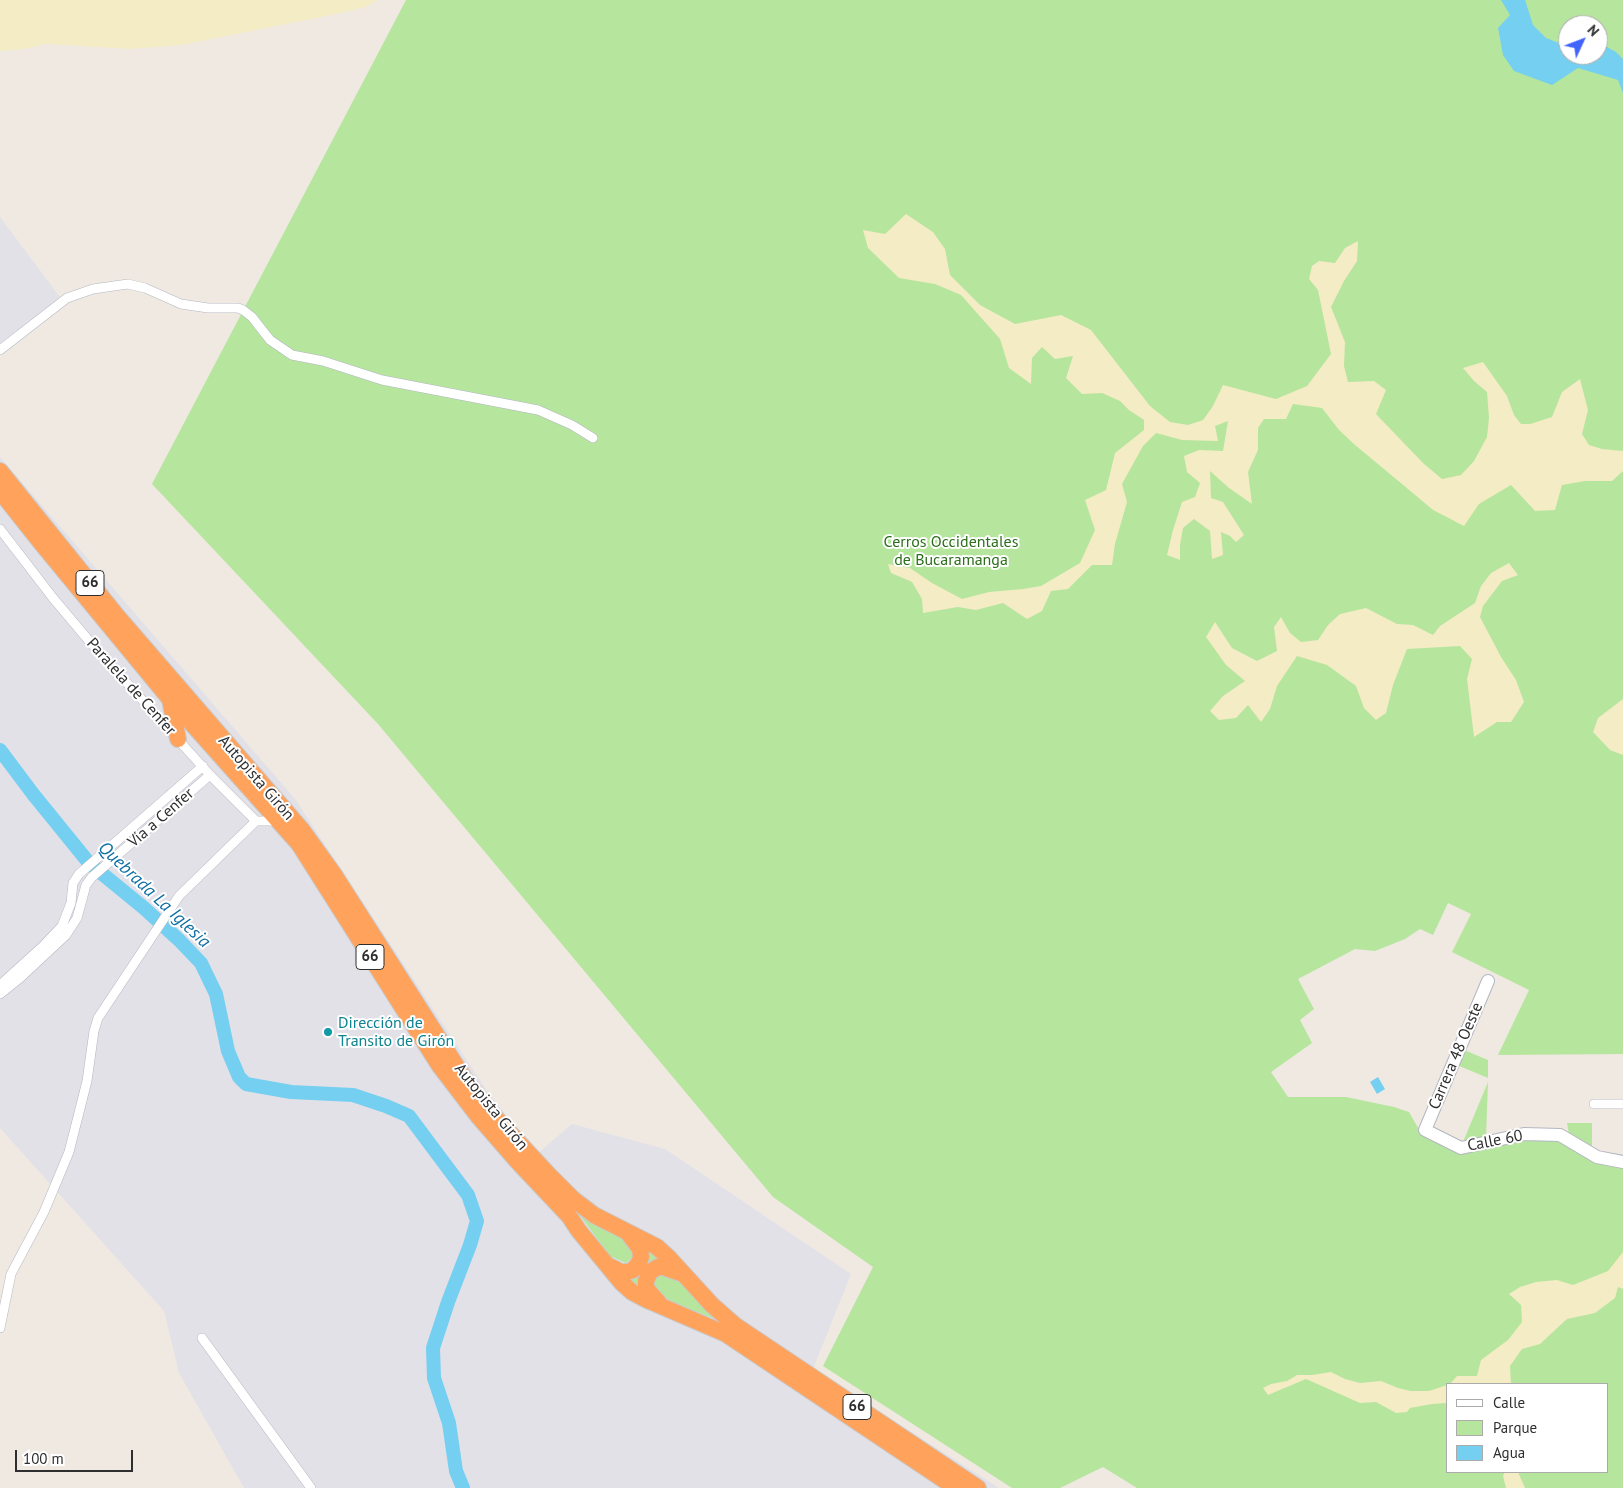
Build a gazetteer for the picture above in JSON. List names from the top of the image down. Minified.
{"streets":{"highway":["66","Autopista Girón"],"street":["Paralela de Cenfer","Vía a Cenfer","Carrera 48 Oeste","Calle 60"]},"crossings":[["Paralela de Cenfer","Vía a Cenfer"],["Carrera 48 Oeste","Calle 60"]],"water":["Quebrada La Iglesia"],"parks":["Cerros Occidentales de Bucaramanga"],"places":["Dirección de Transito de Girón"],"legend":["Calle","Parque","Agua"],"scale_bar":"100 m","north":"top right"}
